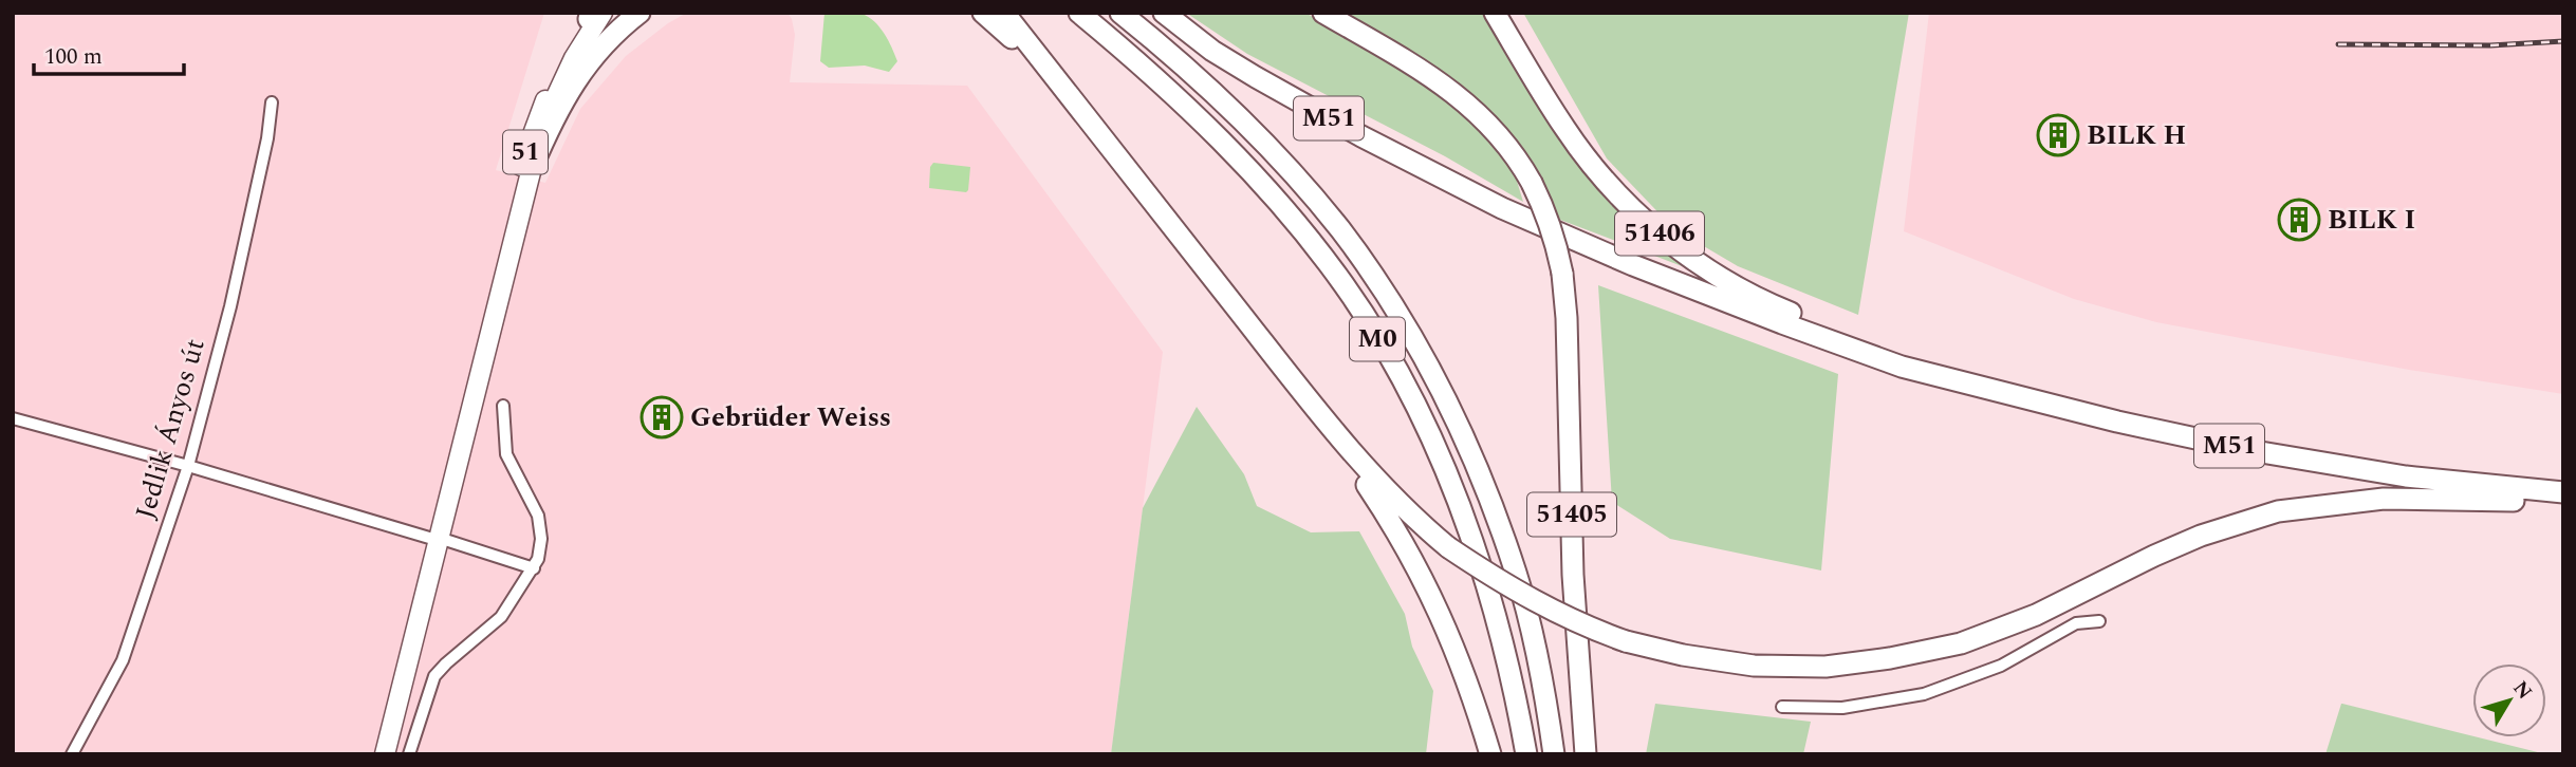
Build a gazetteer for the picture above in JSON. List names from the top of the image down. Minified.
{"streets":{"highway":["M51","51406","M0","51405"],"main road":["51"],"street":["Jedlik Ányos út"]},"crossings":[["M51","51406"]],"places":{"building":["BILK H","BILK I","Gebrüder Weiss"]},"scale_bar":"100 m","north":"top right"}
